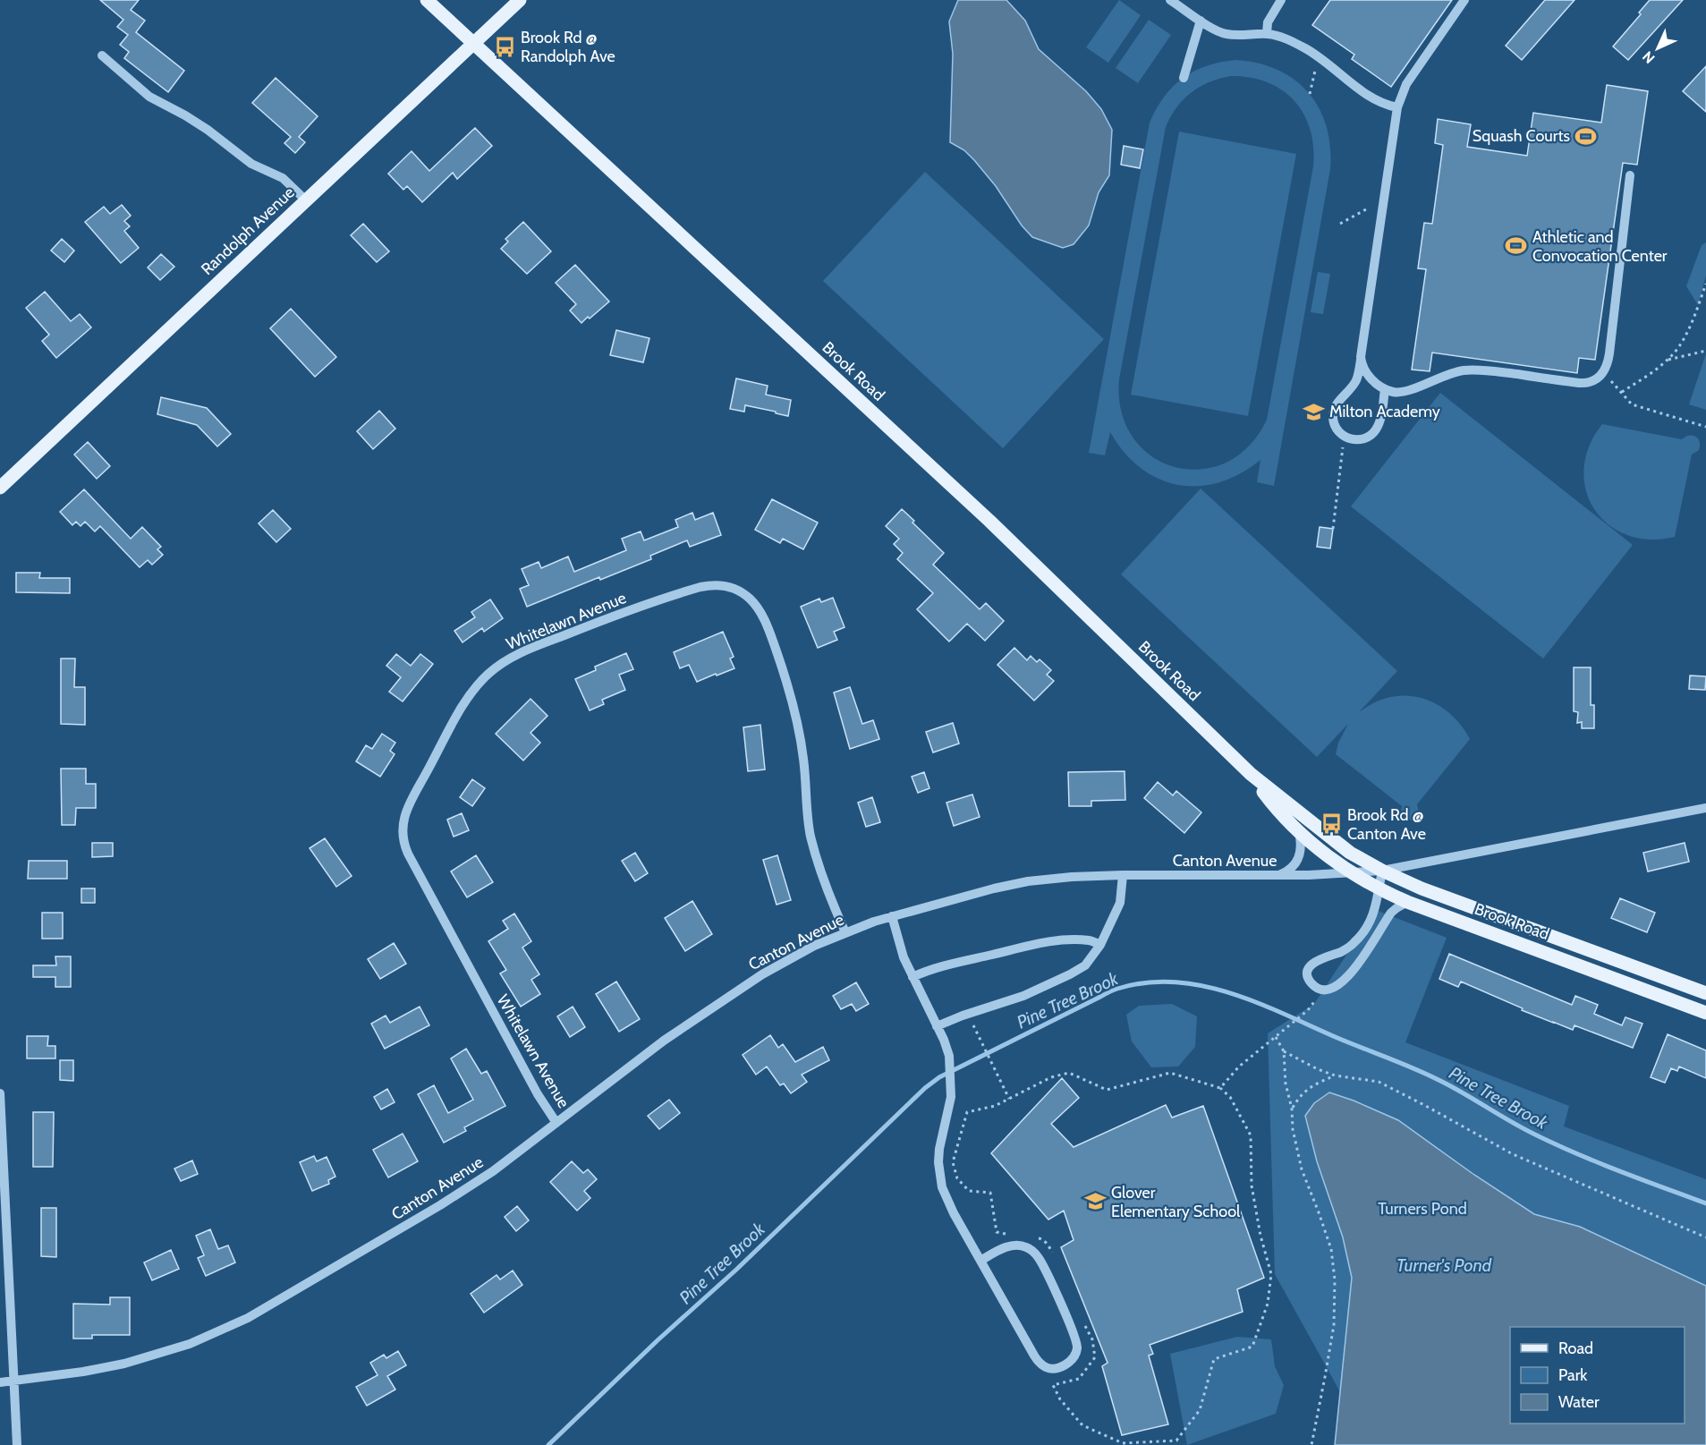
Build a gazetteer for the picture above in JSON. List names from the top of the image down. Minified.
{"streets":{"main road":["Randolph Avenue","Brook Road"],"street":["Whitelawn Avenue","Canton Avenue"]},"crossings":[["Randolph Avenue","Brook Road"],["Brook Road","Canton Avenue"],["Whitelawn Avenue","Canton Avenue"]],"water":["Pine Tree Brook","Turner's Pond"],"parks":["Turners Pond"],"places":{"bus stop":["Brook Rd @ Randolph Ave","Brook Rd @ Canton Ave"],"sports":["Squash Courts","Athletic and Convocation Center"],"school or university":["Milton Academy","Glover Elementary School"]},"legend":["Road","Park","Water"],"north":"bottom left"}
